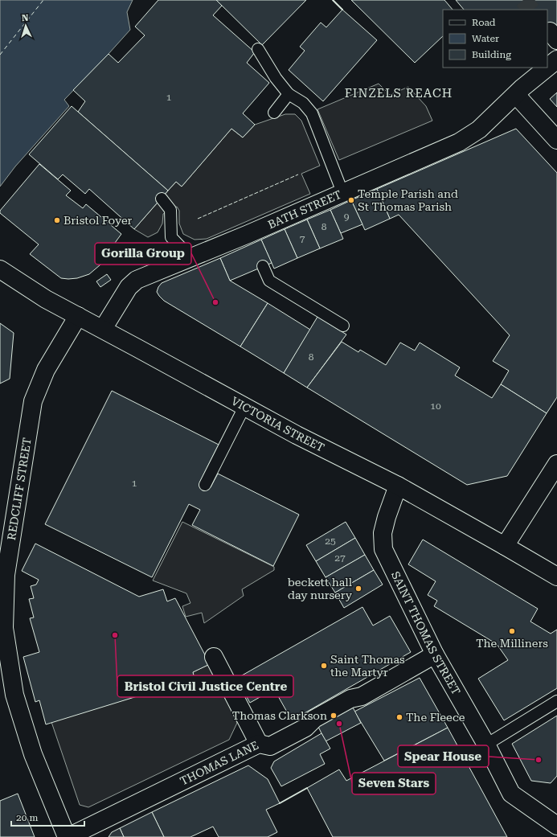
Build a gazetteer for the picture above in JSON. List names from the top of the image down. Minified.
{"streets":{"street":["BATH STREET","VICTORIA STREET","REDCLIFF STREET","SAINT THOMAS STREET","THOMAS LANE"]},"crossings":[["BATH STREET","VICTORIA STREET"],["VICTORIA STREET","REDCLIFF STREET"],["VICTORIA STREET","SAINT THOMAS STREET"],["REDCLIFF STREET","THOMAS LANE"],["SAINT THOMAS STREET","THOMAS LANE"]],"districts":["FINZELS REACH"],"places":["Temple Parish and St Thomas Parish","Bristol Foyer","Gorilla Group","beckett hall day nursery","The Milliners","Bristol Civil Justice Centre","Saint Thomas the Martyr","Thomas Clarkson","The Fleece","Seven Stars","Spear House"],"house_numbers":["1","9","8","7","8","10","1","25","27"],"legend":["Road","Water","Building"],"scale_bar":"20 m","north":"top"}
